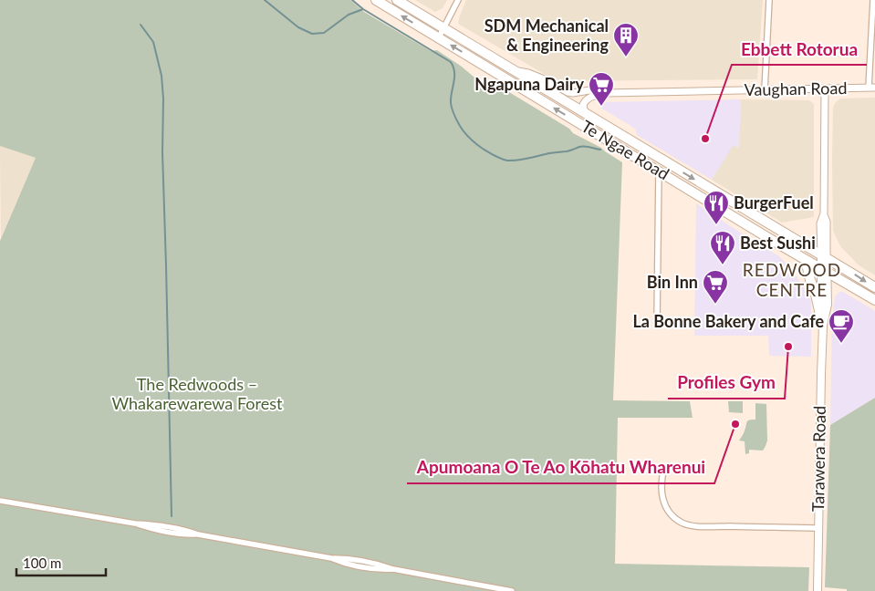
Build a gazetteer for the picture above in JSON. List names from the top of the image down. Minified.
{"streets":{"highway":["Te Ngae Road"],"main road":["Tarawera Road"],"street":["Vaughan Road"]},"crossings":[["Vaughan Road","Te Ngae Road"],["Te Ngae Road","Tarawera Road"]],"districts":["REDWOOD CENTRE"],"parks":["The Redwoods – Whakarewarewa Forest"],"places":{"building":["SDM Mechanical & Engineering"],"supermarket":["Ngapuna Dairy","Bin Inn"],"other":["Ebbett Rotorua","Profiles Gym","Apumoana O Te Ao Kōhatu Wharenui"],"restaurant":["BurgerFuel","Best Sushi"],"cafe":["La Bonne Bakery and Cafe"]},"scale_bar":"100 m"}
